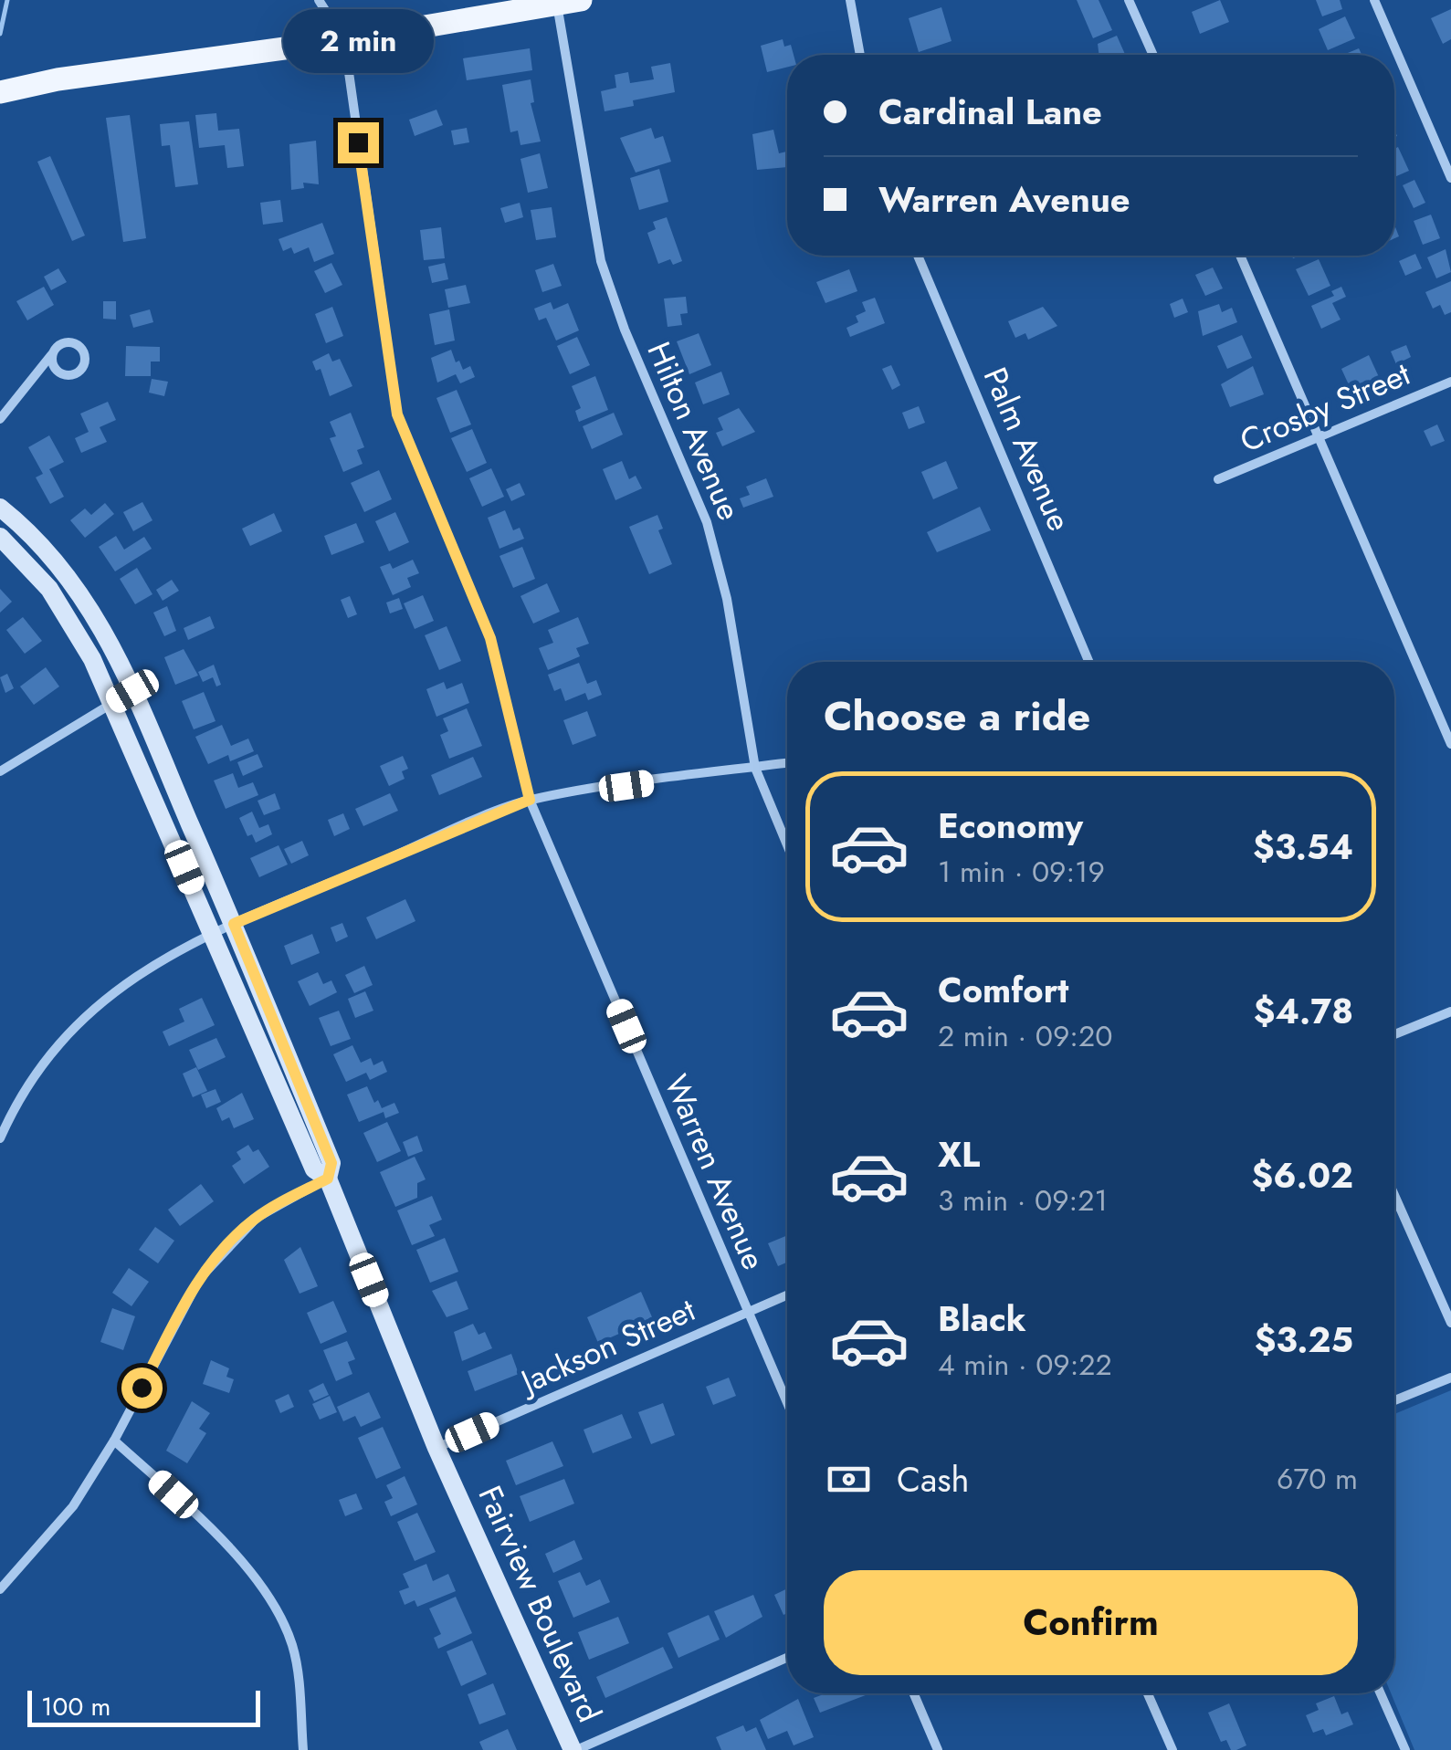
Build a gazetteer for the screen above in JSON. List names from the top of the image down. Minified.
{"streets":{"street":["Crosby Street","Hilton Avenue","Palm Avenue","Warren Avenue","Jackson Street","Fairview Boulevard"]},"crossings":[["Warren Avenue","Jackson Street"],["Jackson Street","Fairview Boulevard"]],"scale_bar":"100 m","page":{"bubble":"2 min","banner":["Cardinal Lane","Warren Avenue"],"heading":"Choose a ride","list":[{"name":"Economy","note":"1 min · 09:19","value":"$3.54"},{"name":"Comfort","note":"2 min · 09:20","value":"$4.78"},{"name":"XL","note":"3 min · 09:21","value":"$6.02"},{"name":"Black","note":"4 min · 09:22","value":"$3.25"}],"pay":["Cash","670 m"],"buttons":"Confirm","scale":"100 m"}}
